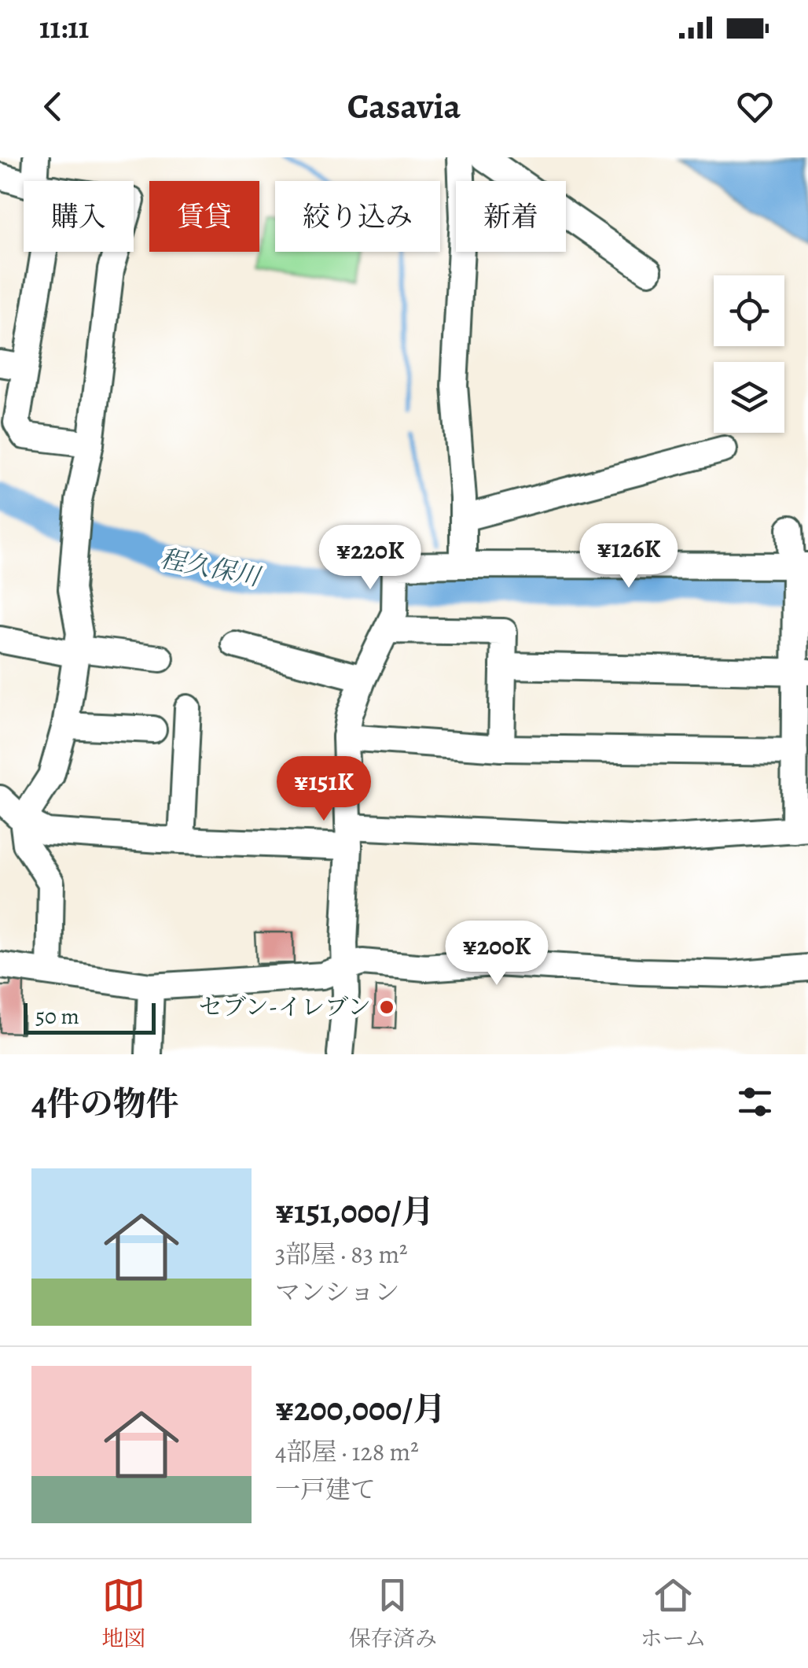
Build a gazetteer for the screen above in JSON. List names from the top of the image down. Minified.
{"water":["程久保川"],"places":["セブン-イレブン"],"scale_bar":"50 m","page":{"status":"11:11","header":"Casavia","chip":["購入","賃貸","絞り込み","新着"],"price":["¥126K","¥220K","¥151K","¥200K"],"scale":"50 m","heading":"4件の物件","list":[{"name":"¥151,000/月","note":"3部屋 · 83 m² · マンション"},{"name":"¥200,000/月","note":"4部屋 · 128 m² · 一戸建て"}],"tabs":["地図","保存済み","ホーム"]}}
